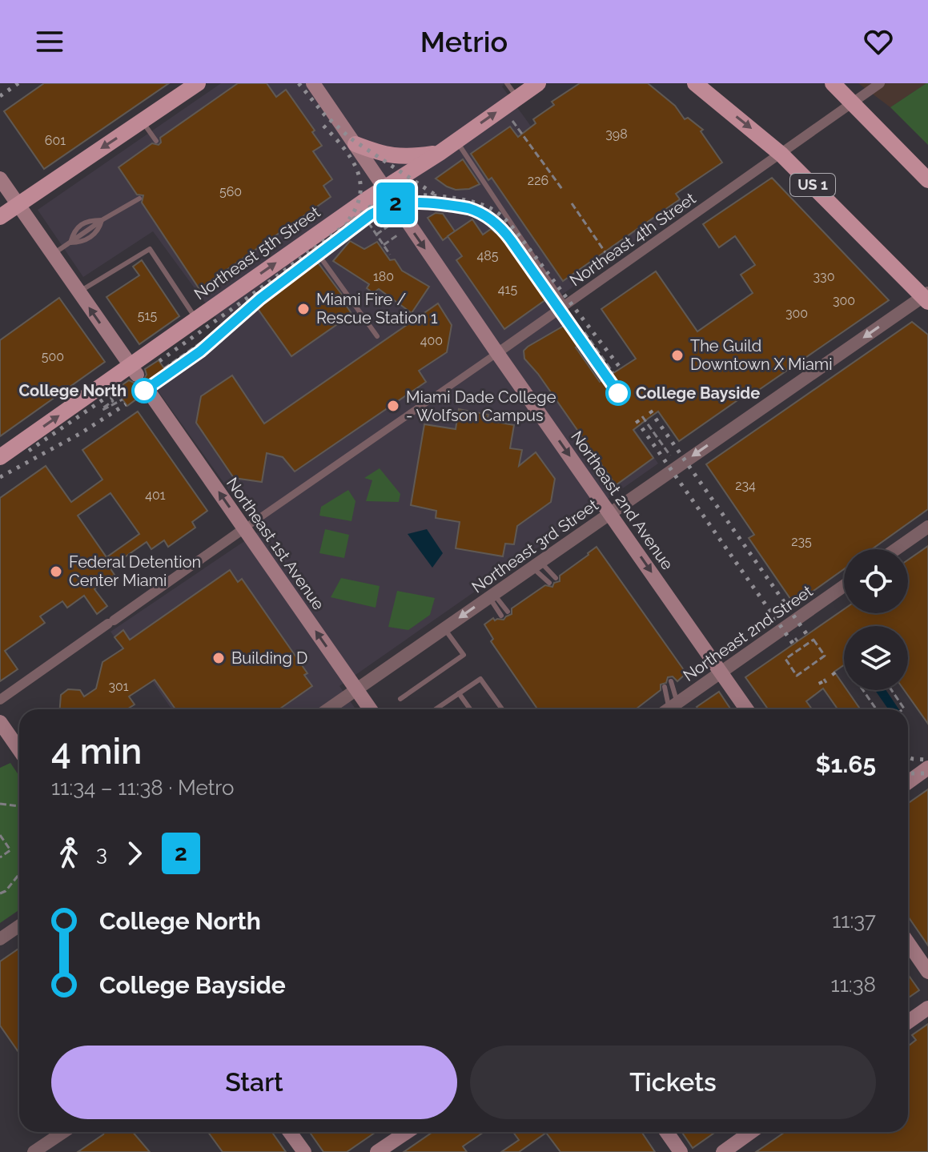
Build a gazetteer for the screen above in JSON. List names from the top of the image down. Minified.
{"streets":{"main road":["US 1","Northeast 5th Street","Northeast 2nd Avenue","Northeast 1st Avenue"],"street":["Northeast 4th Street","Northeast 3rd Street","Northeast 2nd Street"]},"crossings":[["US 1","Northeast 4th Street"],["US 1","Northeast 3rd Street"],["Northeast 4th Street","Northeast 2nd Avenue"],["Northeast 4th Street","Northeast 1st Avenue"],["Northeast 5th Street","Northeast 2nd Avenue"],["Northeast 2nd Avenue","Northeast 3rd Street"],["Northeast 2nd Avenue","Northeast 2nd Street"],["Northeast 1st Avenue","Northeast 3rd Street"]],"one_way":["Northeast 5th Street","Northeast 2nd Avenue","Northeast 1st Avenue","Northeast 3rd Street"],"places":["Miami Fire / Rescue Station 1","The Guild Downtown X Miami","College North","College Bayside","Miami Dade College - Wolfson Campus","Federal Detention Center Miami","Building D"],"lines":["metro line 2"],"house_numbers":["398","601","226","560","485","180","330","415","300","300","515","400","500","234","401","235","301"],"page":{"header":"Metrio","on_map":"2","heading":["4 min","11:34 – 11:38 · Metro","$1.65"],"legs":["3","2"],"list":[{"name":"College North","value":"11:37"},{"name":"College Bayside","value":"11:38"}],"buttons":["Start","Tickets"]}}
